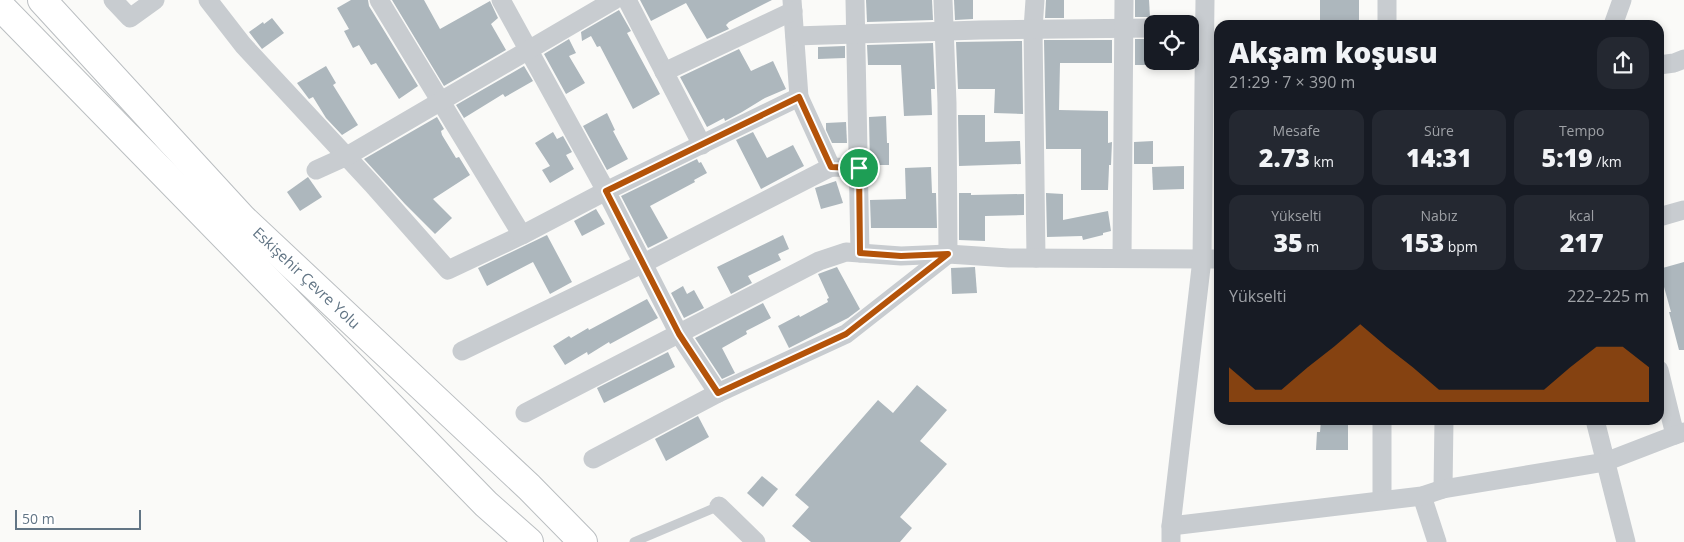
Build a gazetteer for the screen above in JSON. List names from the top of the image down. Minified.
{"streets":{"highway":["Eskişehir Çevre Yolu"]},"scale_bar":"50 m","page":{"heading":["Akşam koşusu","21:29 · 7 × 390 m"],"stats":[["Mesafe","2.73 km"],["Süre","14:31"],["Tempo","5:19 /km"],["Yükselti","35 m"],["Nabız","153 bpm"],["kcal","217"]],"chart":["Yükselti","222–225 m"],"scale":"50 m"}}
